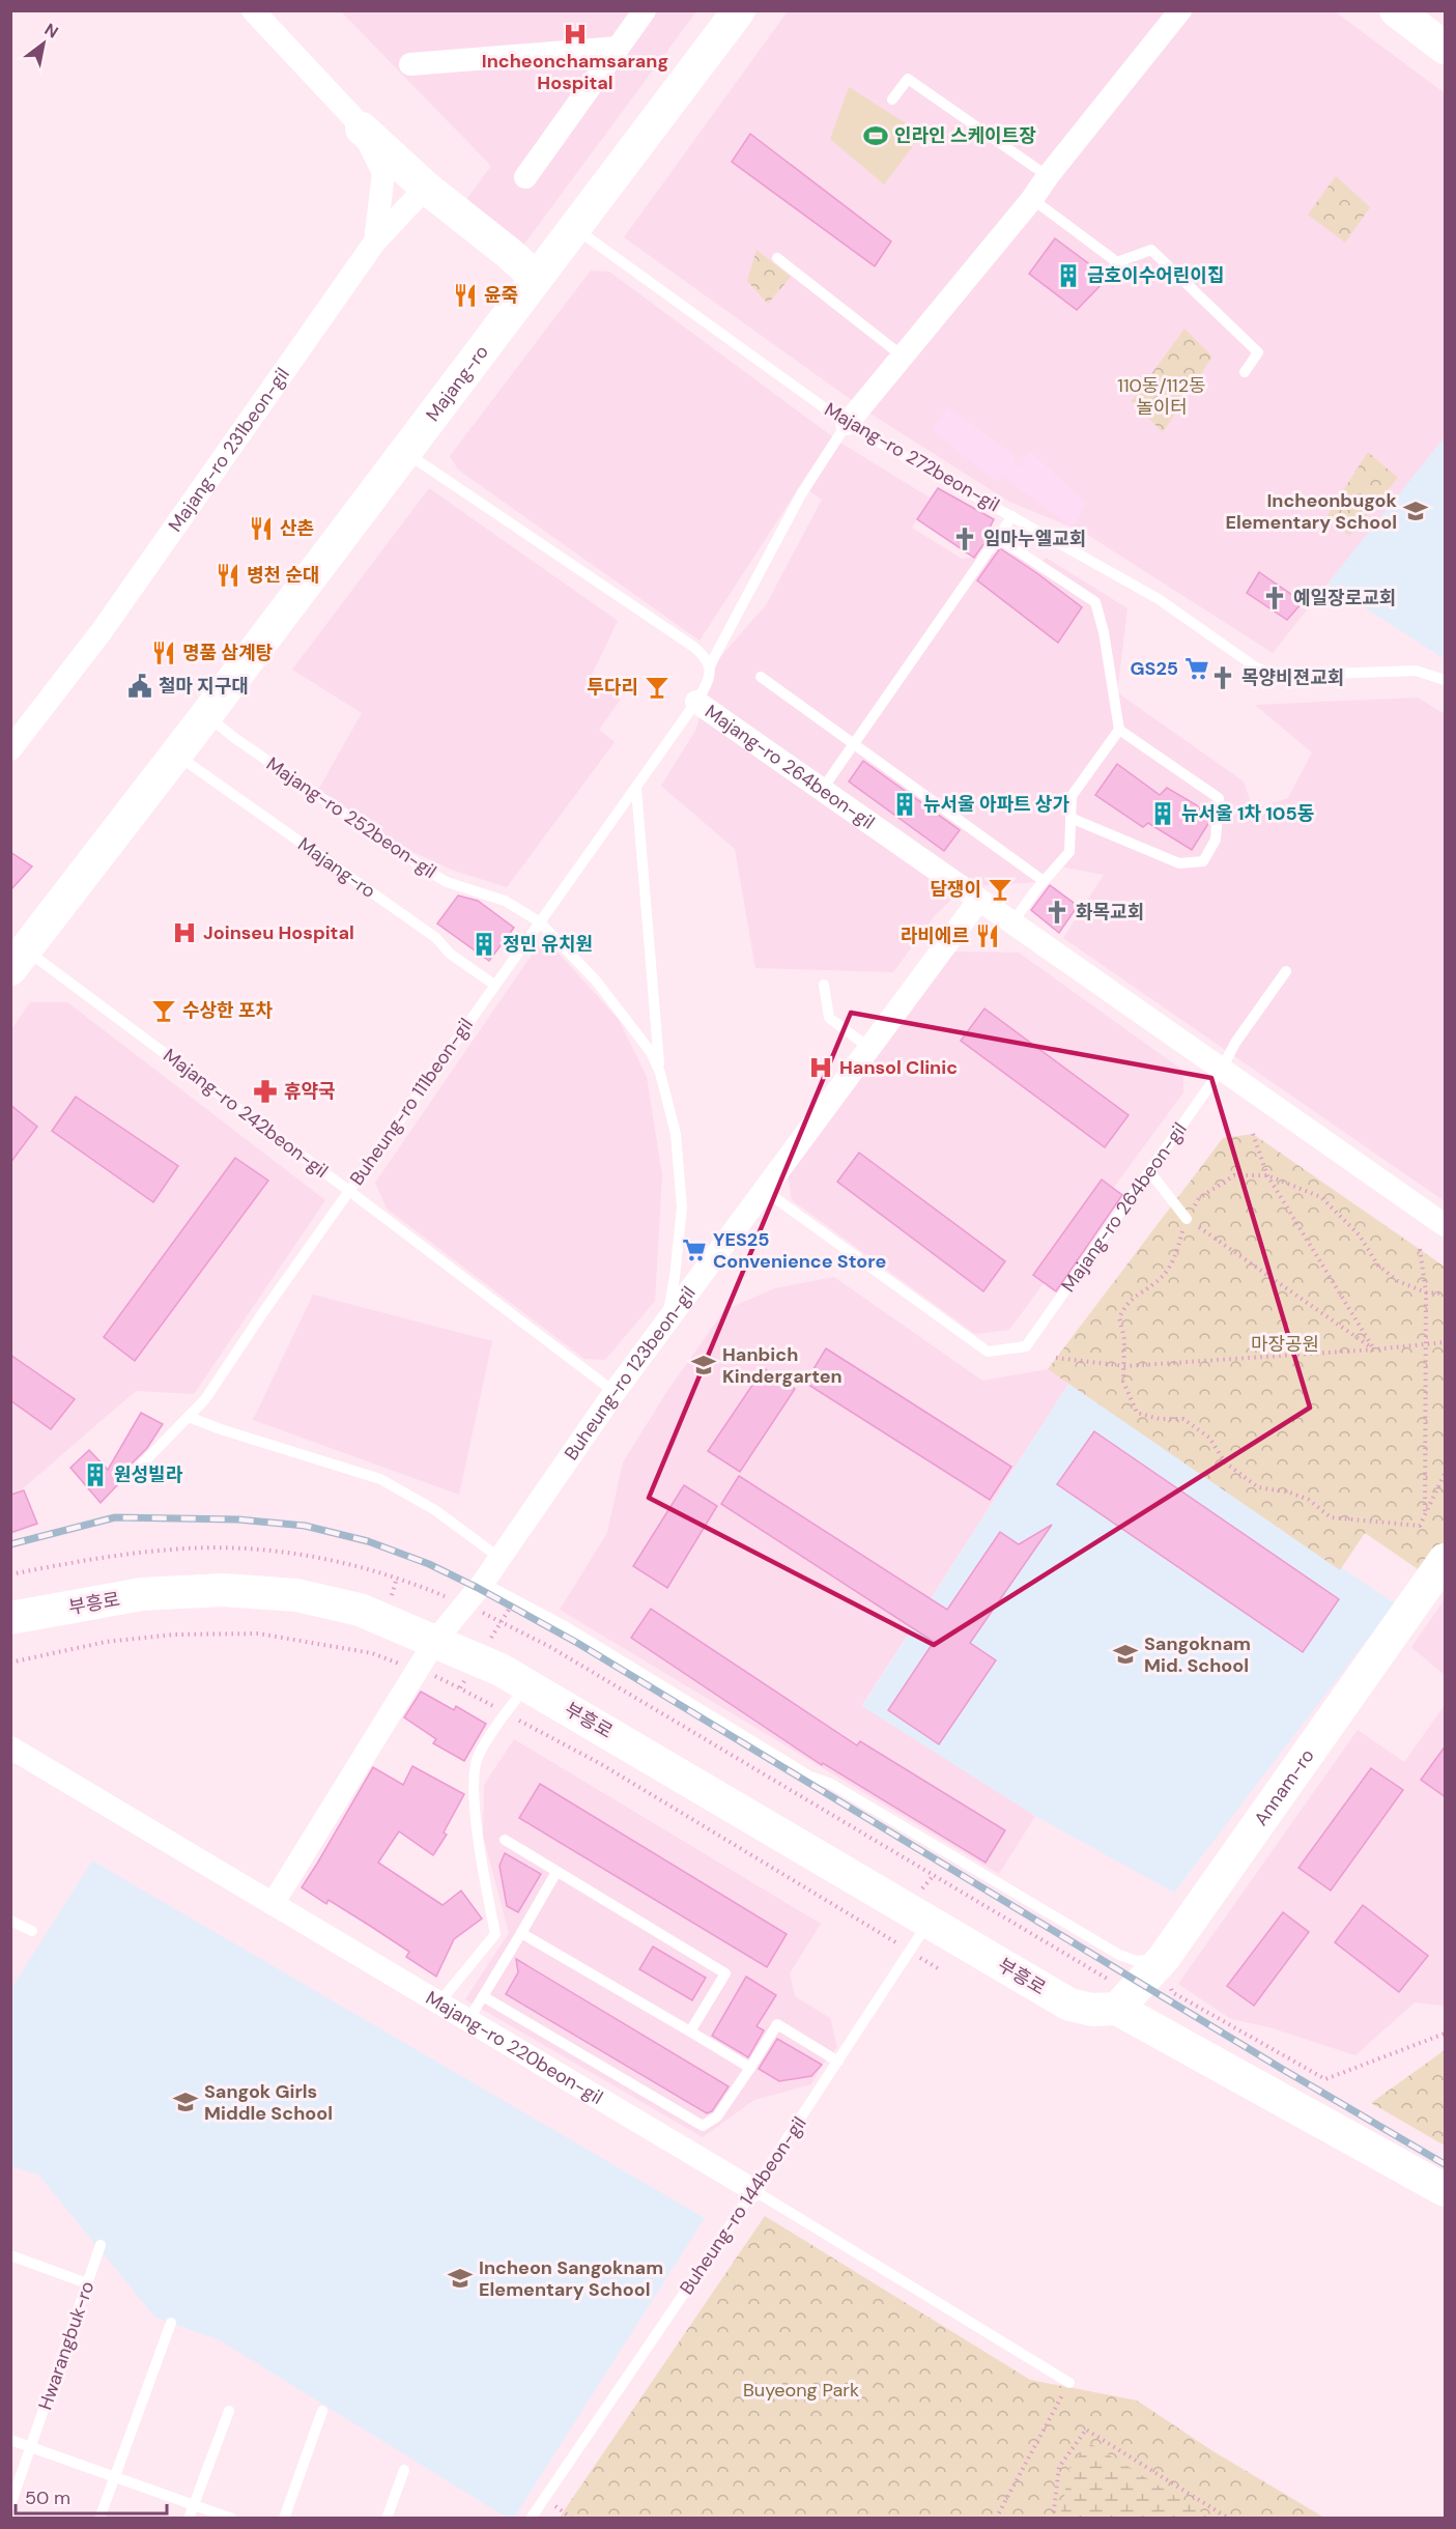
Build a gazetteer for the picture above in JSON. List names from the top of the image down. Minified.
{"streets":{"main road":["Majang-ro","부흥로","Annam-ro"],"street":["Majang-ro 231beon-gil","Majang-ro 264beon-gil","Buheung-ro 123beon-gil","Majang-ro 220beon-gil"],"lane":["Majang-ro 272beon-gil","Majang-ro 252beon-gil","Buheung-ro 111beon-gil","Majang-ro 242beon-gil","Buheung-ro 144beon-gil","Hwarangbuk-ro"]},"crossings":[["Majang-ro","Majang-ro 272beon-gil"],["Majang-ro","Majang-ro 252beon-gil"],["Majang-ro","Buheung-ro 111beon-gil"],["Majang-ro","Majang-ro 242beon-gil"],["Majang-ro 272beon-gil","Majang-ro 264beon-gil"],["Majang-ro 264beon-gil","Buheung-ro 111beon-gil"],["Majang-ro 264beon-gil","Buheung-ro 123beon-gil"],["Majang-ro 252beon-gil","Buheung-ro 111beon-gil"],["Majang-ro 252beon-gil","Buheung-ro 123beon-gil"],["Buheung-ro 111beon-gil","Majang-ro 242beon-gil"],["Majang-ro 242beon-gil","Buheung-ro 123beon-gil"],["Buheung-ro 123beon-gil","부흥로"],["부흥로","Annam-ro"],["부흥로","Buheung-ro 144beon-gil"],["Majang-ro 220beon-gil","Buheung-ro 144beon-gil"]],"parks":["110동/112동 놀이터","마장공원","Buyeong Park"],"places":{"hospital":["Incheonchamsarang Hospital","Joinseu Hospital","Hansol Clinic"],"sports":["인라인 스케이트장"],"building":["금호이수어린이집","뉴서울 아파트 상가","뉴서울 1차 105동","정민 유치원","원성빌라"],"restaurant":["윤죽","산촌","병천 순대","명품 삼계탕","라비에르"],"school or university":["Incheonbugok Elementary School","Hanbich Kindergarten","Sangoknam Mid. School","Sangok Girls Middle School","Incheon Sangoknam Elementary School"],"church":["임마누엘교회","예일장로교회","목양비젼교회","화목교회"],"supermarket":["GS25","YES25 Convenience Store"],"public building":["철마 지구대"],"bar":["투다리","담쟁이","수상한 포차"],"pharmacy":["휴약국"]},"scale_bar":"50 m","north":"top right"}
